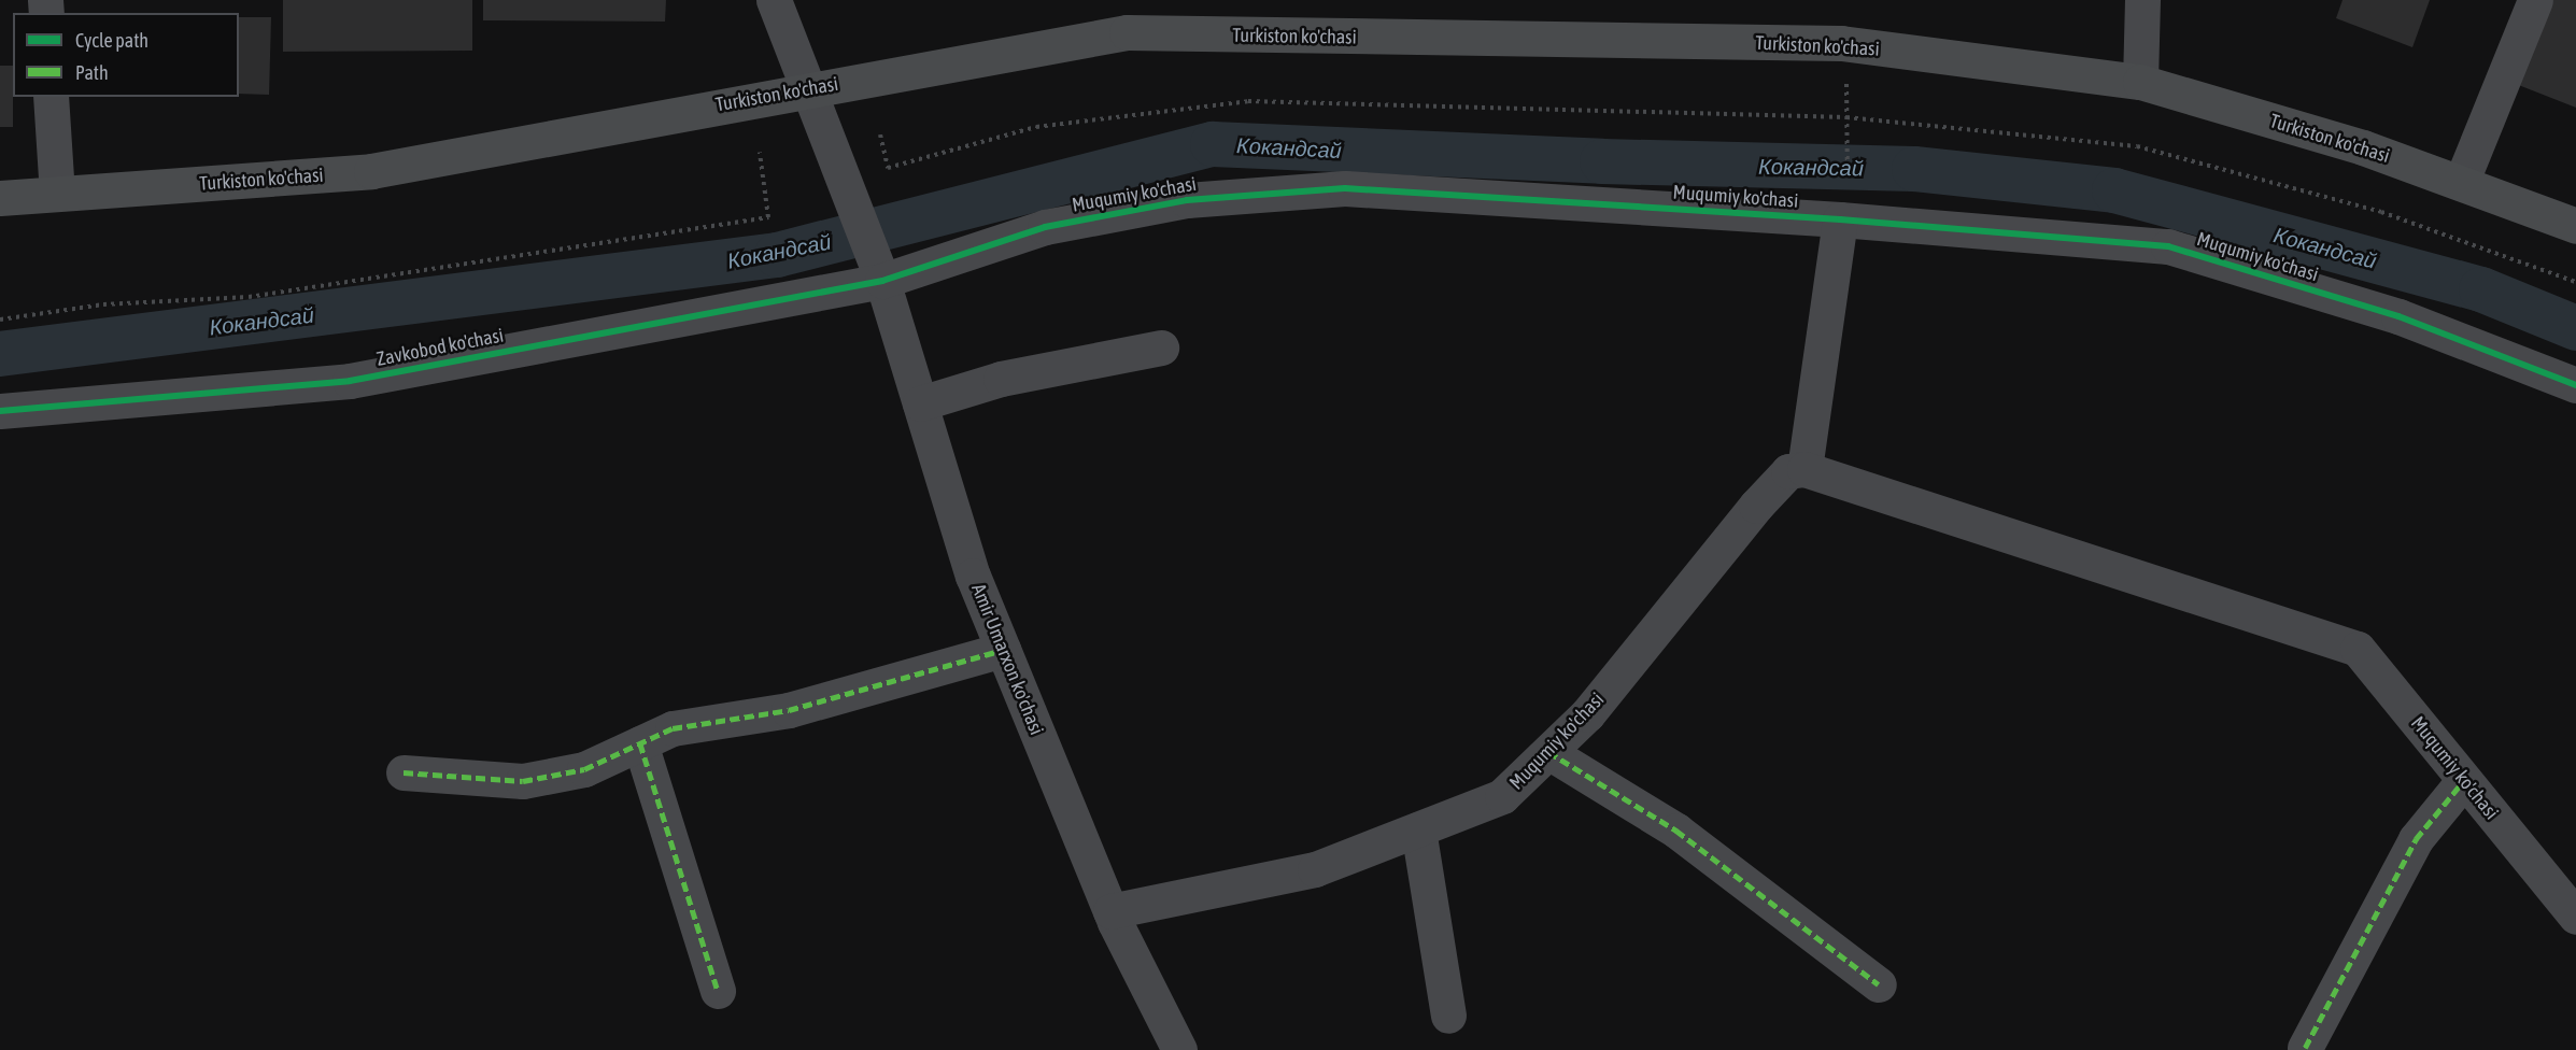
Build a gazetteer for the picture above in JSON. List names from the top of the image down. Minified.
{"streets":{"main road":["Turkiston ko'chasi"],"street":["Muqumiy ko'chasi","Zavkobod ko'chasi","Amir Umarxon ko'chasi"]},"crossings":[["Turkiston ko'chasi","Amir Umarxon ko'chasi"],["Muqumiy ko'chasi","Zavkobod ko'chasi"],["Muqumiy ko'chasi","Amir Umarxon ko'chasi"],["Zavkobod ko'chasi","Amir Umarxon ko'chasi"]],"water":["Кокандсай"],"legend":["Cycle path","Path"]}
